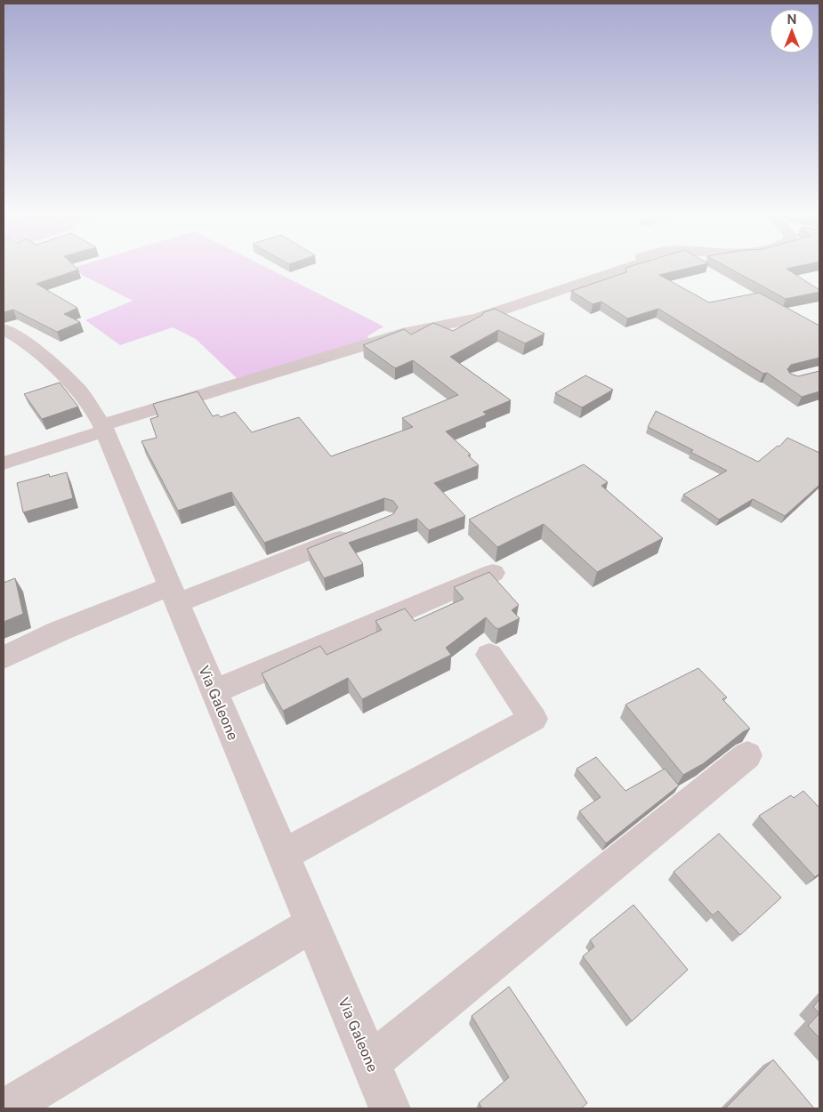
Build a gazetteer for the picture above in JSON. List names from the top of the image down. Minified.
{"streets":{"street":["Via Galeone"]},"north":"top"}
